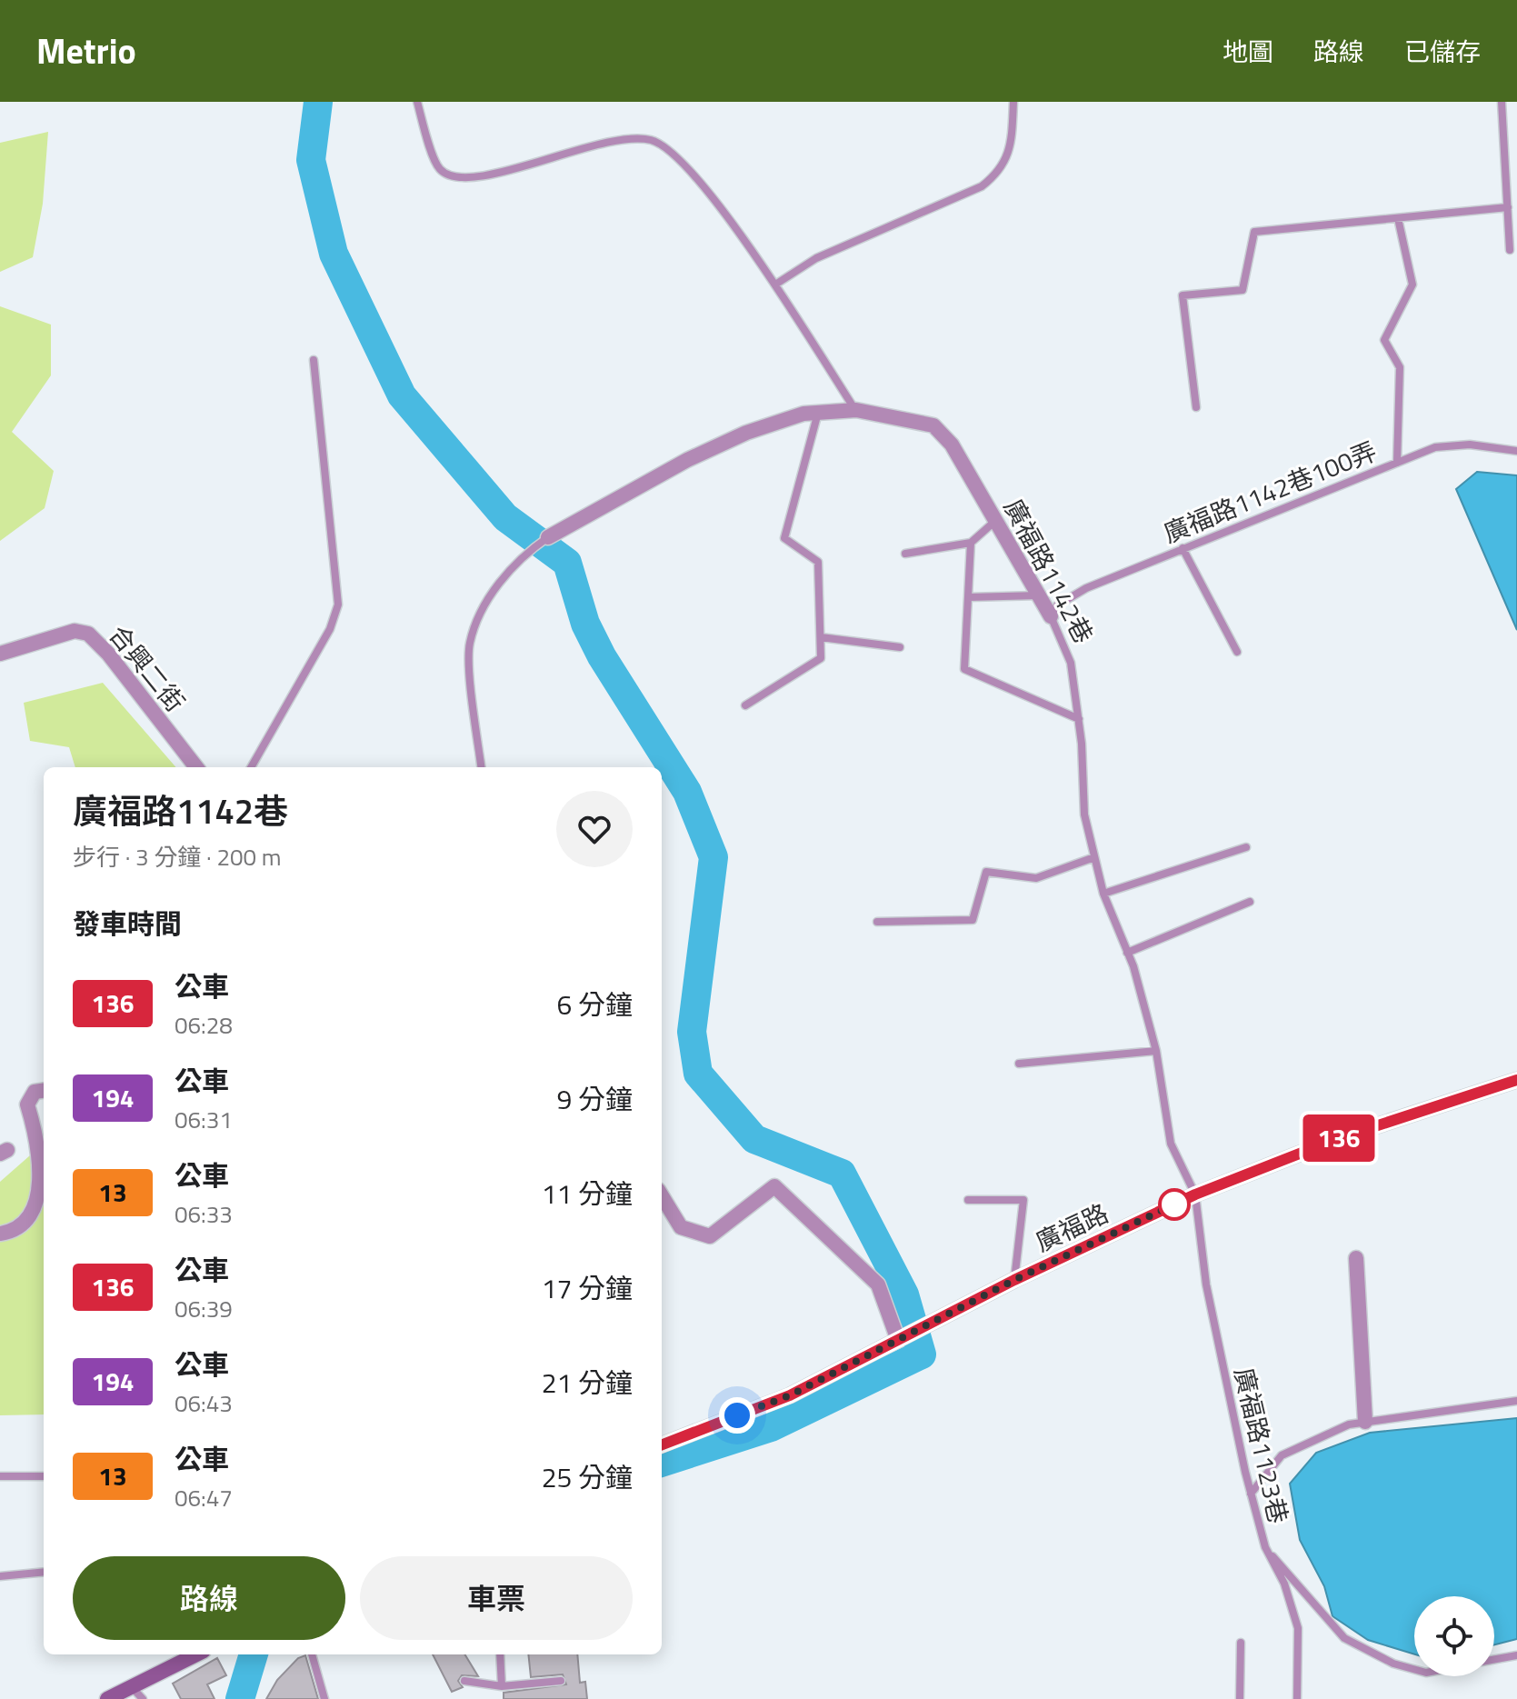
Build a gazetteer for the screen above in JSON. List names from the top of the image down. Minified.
{"streets":{"street":["廣福路1142巷","合興二街","廣福路"],"lane":["廣福路1142巷100弄","廣福路1123巷"]},"crossings":[["廣福路1142巷100弄","廣福路1142巷"],["廣福路1142巷","廣福路"],["廣福路1142巷","廣福路1123巷"],["廣福路","廣福路1123巷"]],"lines":["bus line 136"],"page":{"header":"Metrio","nav":["地圖","路線","已儲存"],"on_map":"136","heading":[["廣福路1142巷","步行 · 3 分鐘 · 200 m"],"發車時間"],"list":[{"mark":"136","name":"公車","note":"06:28","value":"6 分鐘"},{"mark":"194","name":"公車","note":"06:31","value":"9 分鐘"},{"mark":"13","name":"公車","note":"06:33","value":"11 分鐘"},{"mark":"136","name":"公車","note":"06:39","value":"17 分鐘"},{"mark":"194","name":"公車","note":"06:43","value":"21 分鐘"},{"mark":"13","name":"公車","note":"06:47","value":"25 分鐘"}],"buttons":["路線","車票"]}}
